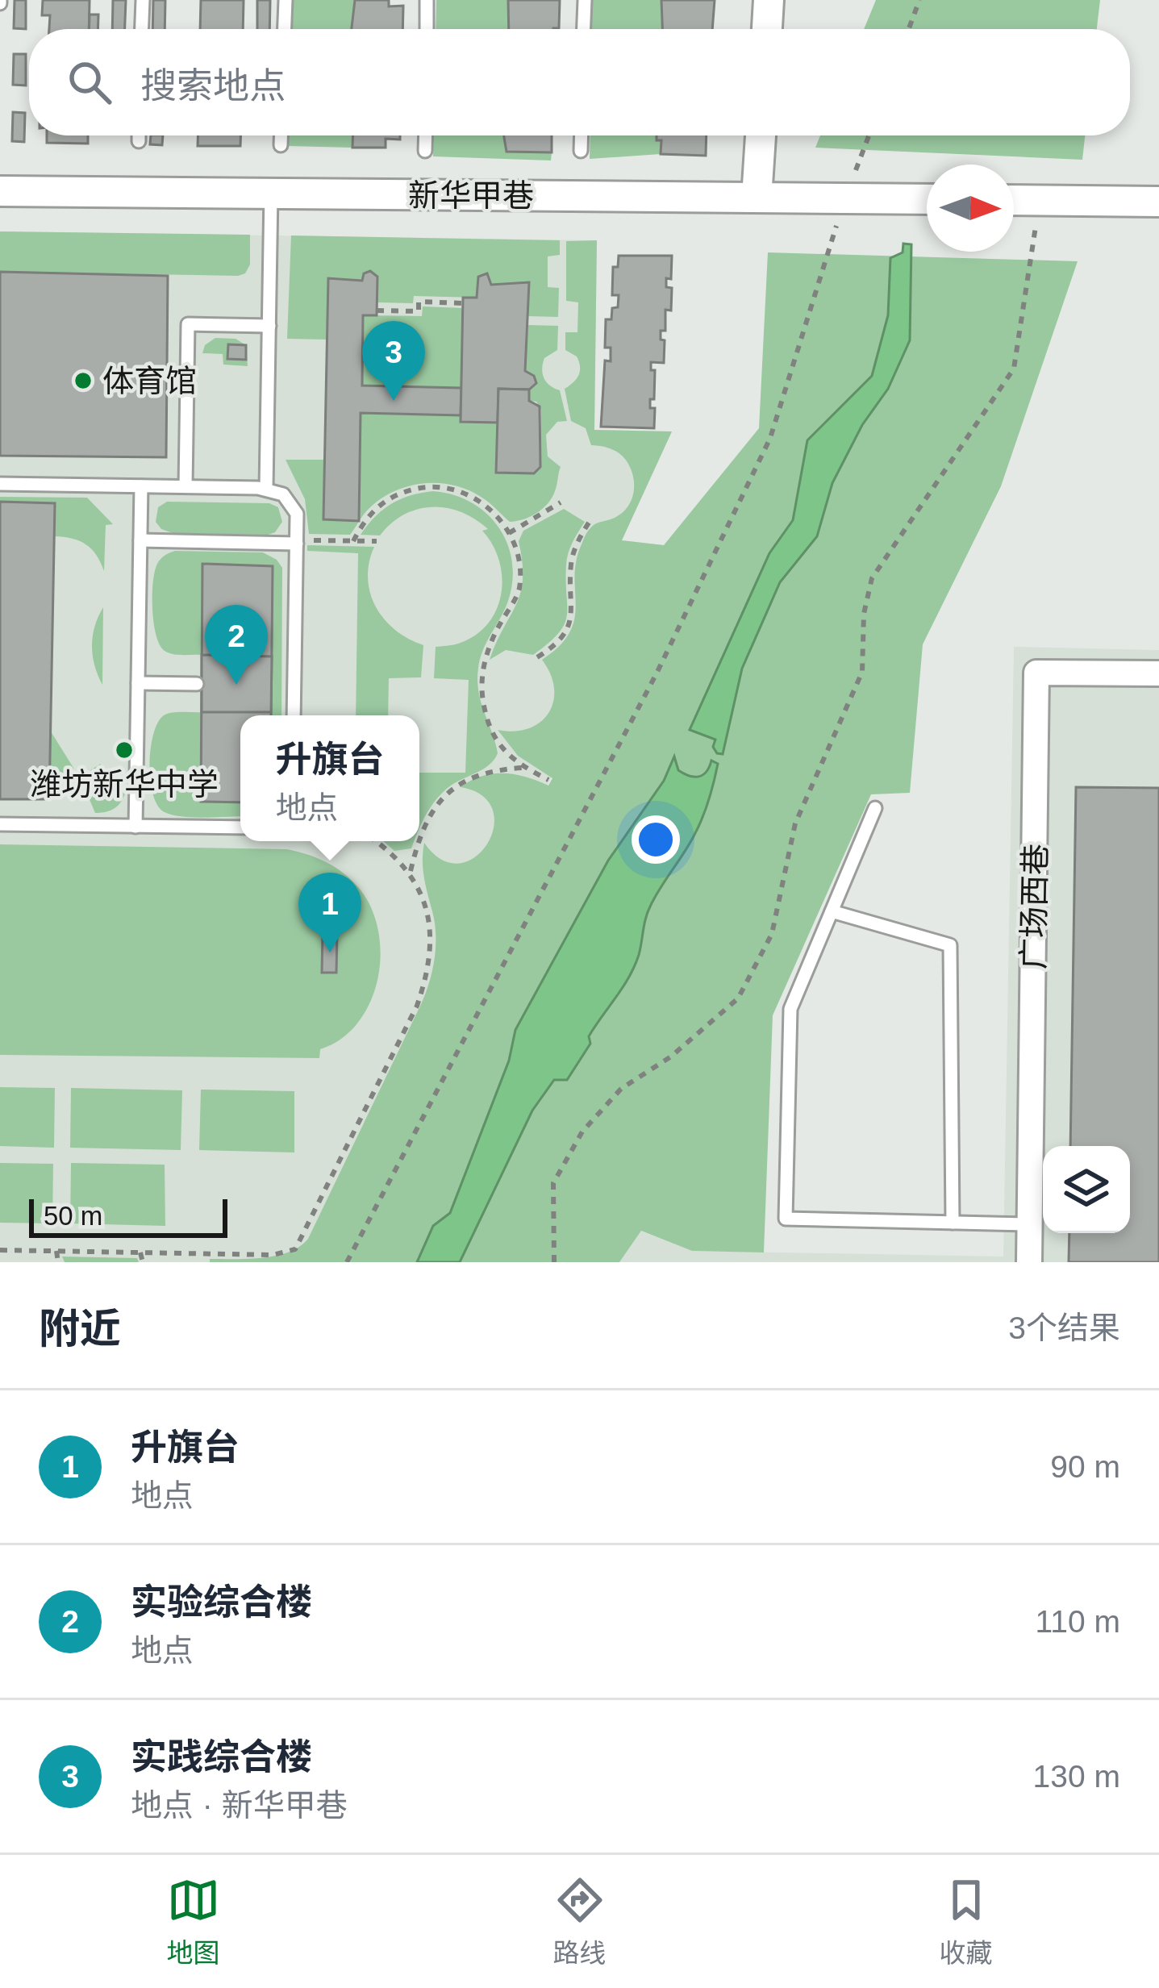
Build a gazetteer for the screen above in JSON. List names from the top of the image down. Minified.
{"streets":{"street":["新华甲巷","广场西巷"]},"places":["体育馆","潍坊新华中学"],"scale_bar":"50 m","north":"right","page":{"search":"搜索地点","pins":["3","2","1"],"popup":["升旗台","地点"],"scale":"50 m","heading":["附近","3个结果"],"list":[{"mark":"1","name":"升旗台","note":"地点","value":"90 m"},{"mark":"2","name":"实验综合楼","note":"地点","value":"110 m"},{"mark":"3","name":"实践综合楼","note":"地点 · 新华甲巷","value":"130 m"}],"nav":["地图","路线","收藏"]}}
